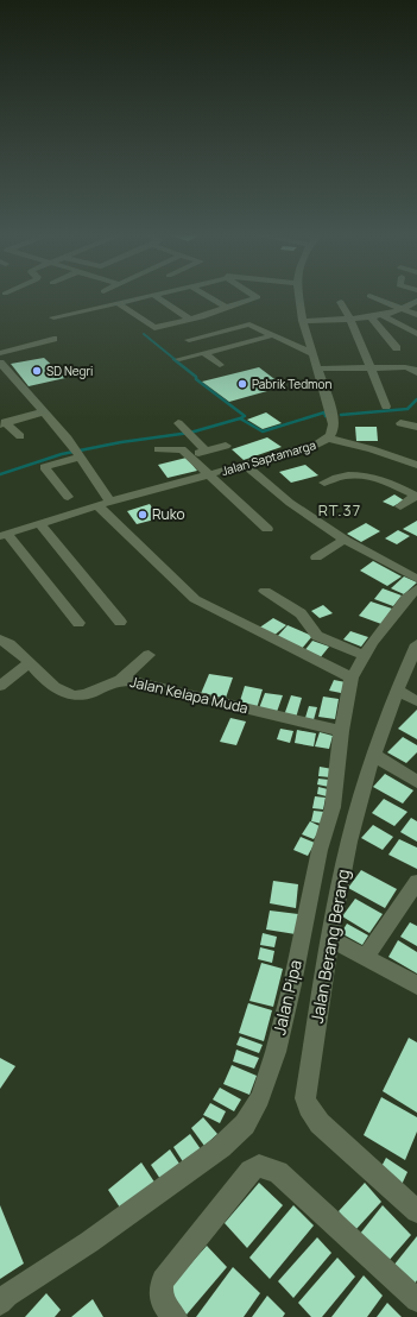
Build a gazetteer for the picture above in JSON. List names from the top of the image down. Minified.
{"streets":{"street":["Jalan Saptamarga","Jalan Kelapa Muda","Jalan Berang Berang","Jalan Pipa"]},"crossings":[["Jalan Kelapa Muda","Jalan Pipa"]],"districts":["RT.37"],"places":["SD Negri","Pabrik Tedmon","Ruko"]}
